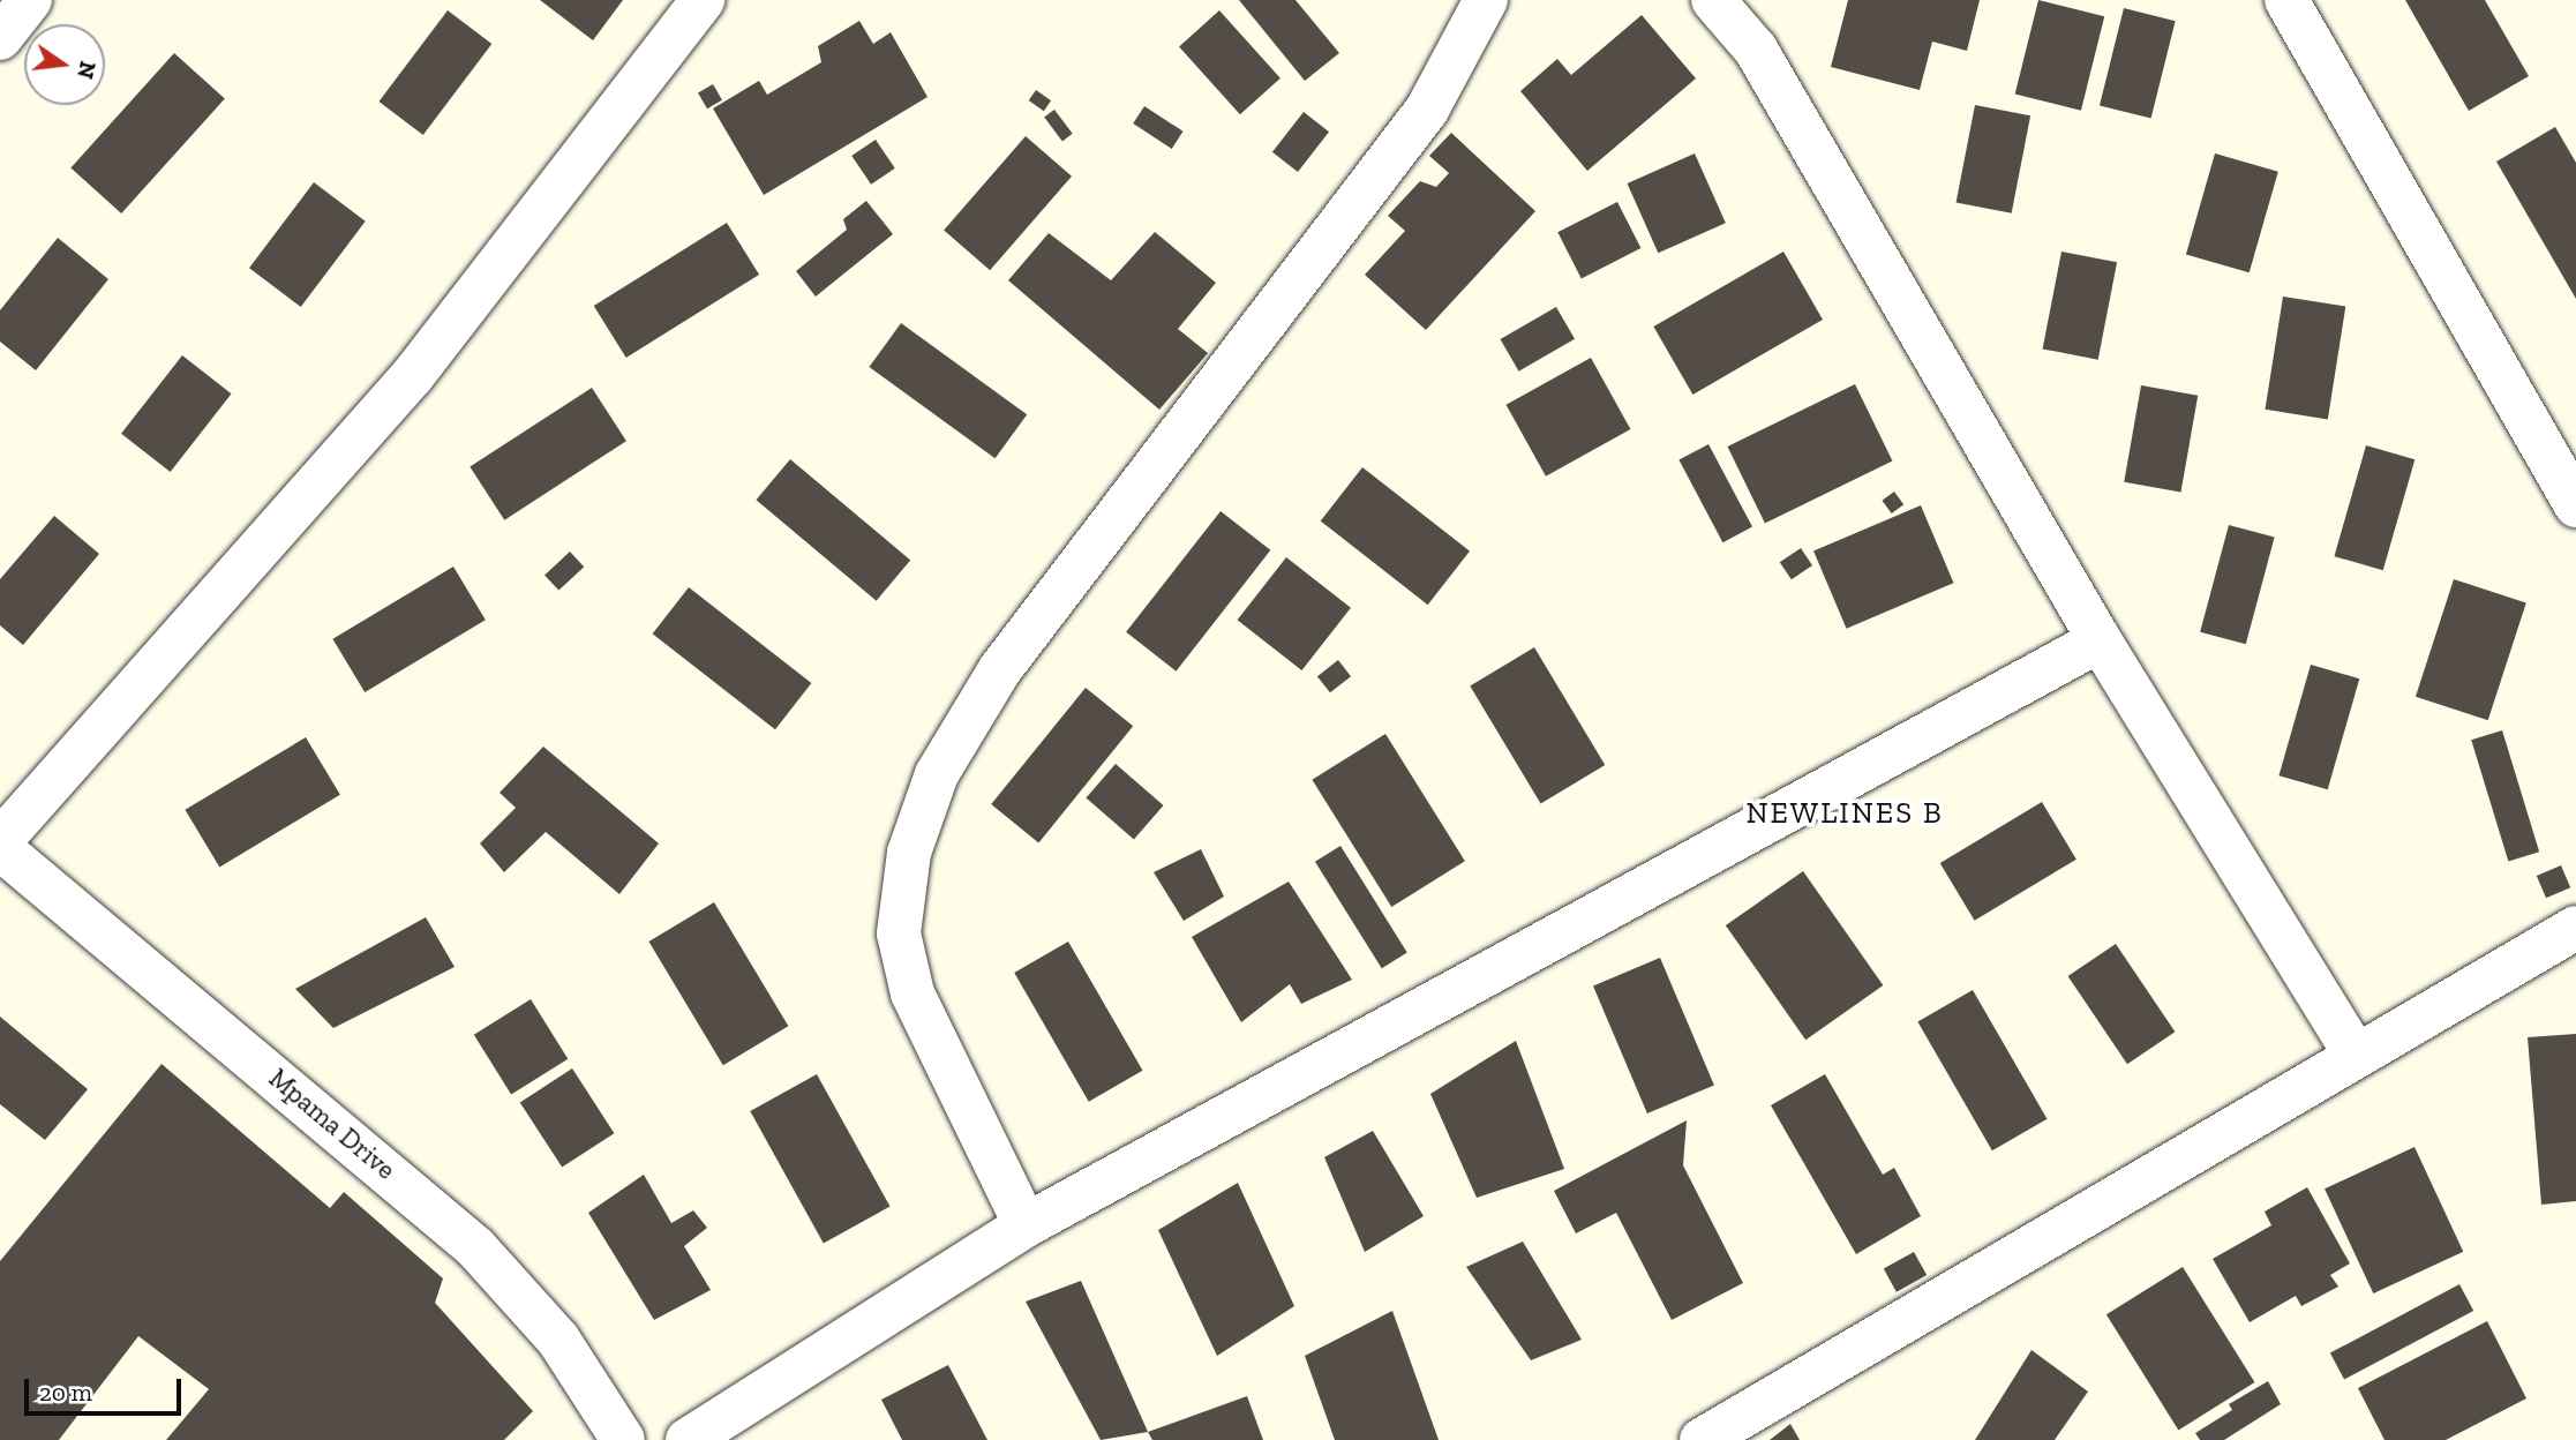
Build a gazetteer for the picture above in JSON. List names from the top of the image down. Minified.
{"streets":{"street":["Mpama Drive"]},"districts":["NEWLINES B"],"scale_bar":"20 m","north":"right"}
